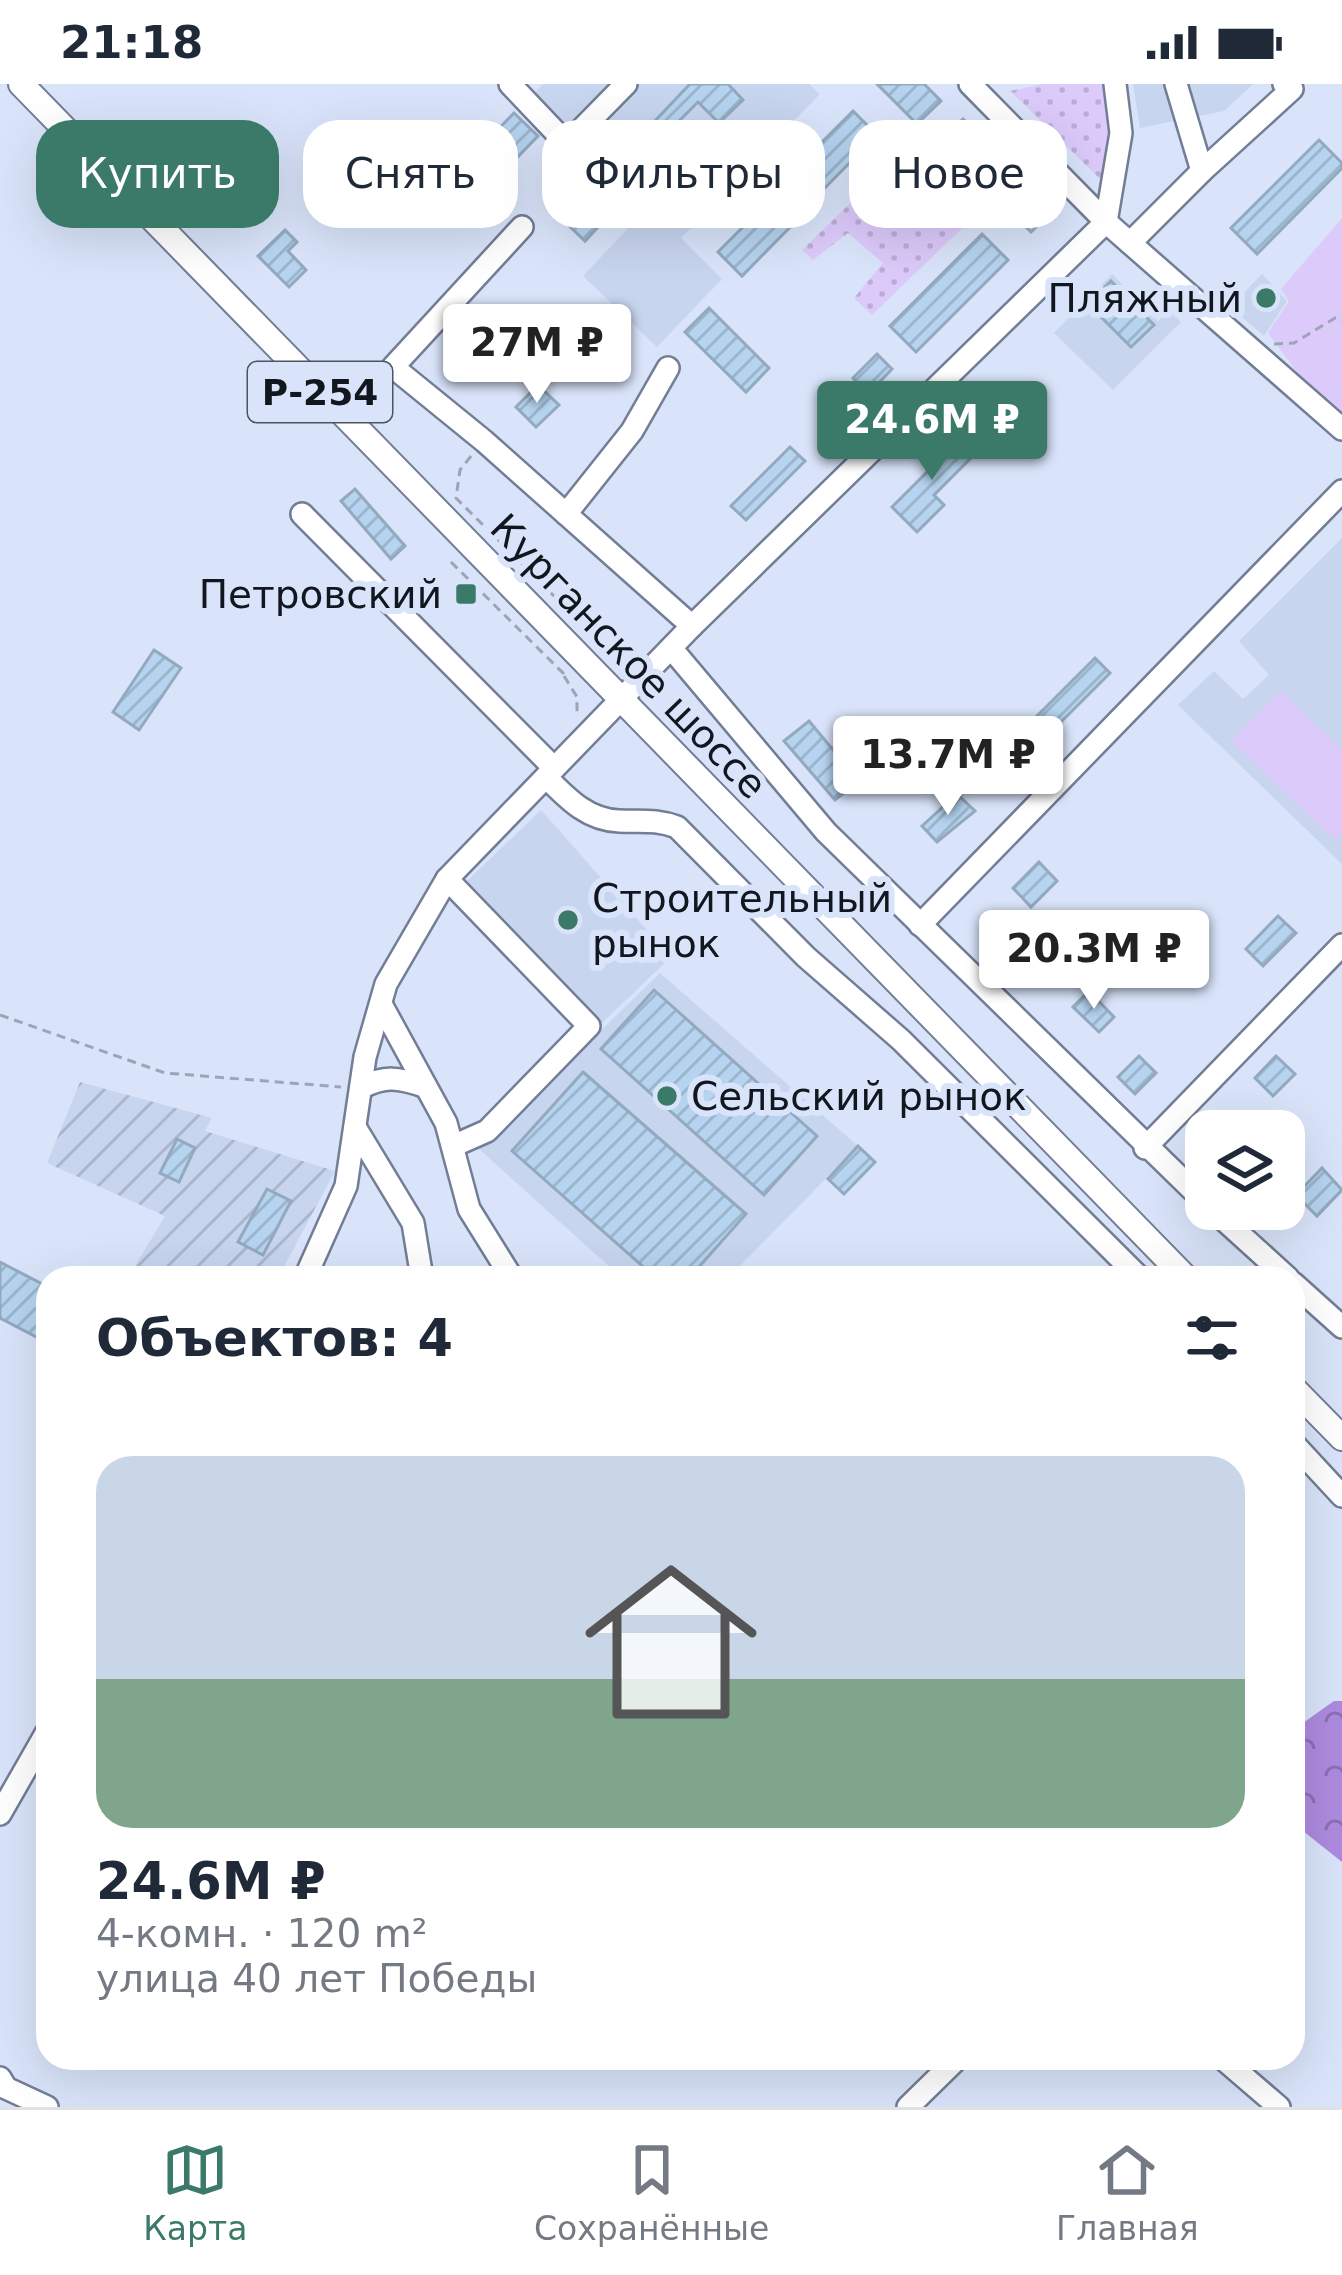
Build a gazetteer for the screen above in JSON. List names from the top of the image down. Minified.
{"streets":{"main road":["Р-254","Курганское шоссе"]},"places":{"other":["Пляжный","Строительный рынок","Сельский рынок"],"transit":["Петровский"]},"page":{"status":"21:18","chip":["Купить","Снять","Фильтры","Новое"],"price":["27M ₽","24.6M ₽","13.7M ₽","20.3M ₽"],"heading":"Объектов: 4","list":[{"name":"24.6M ₽","note":"4-комн. · 120 m² · улица 40 лет Победы"}],"tabs":["Карта","Сохранённые","Главная"]}}
